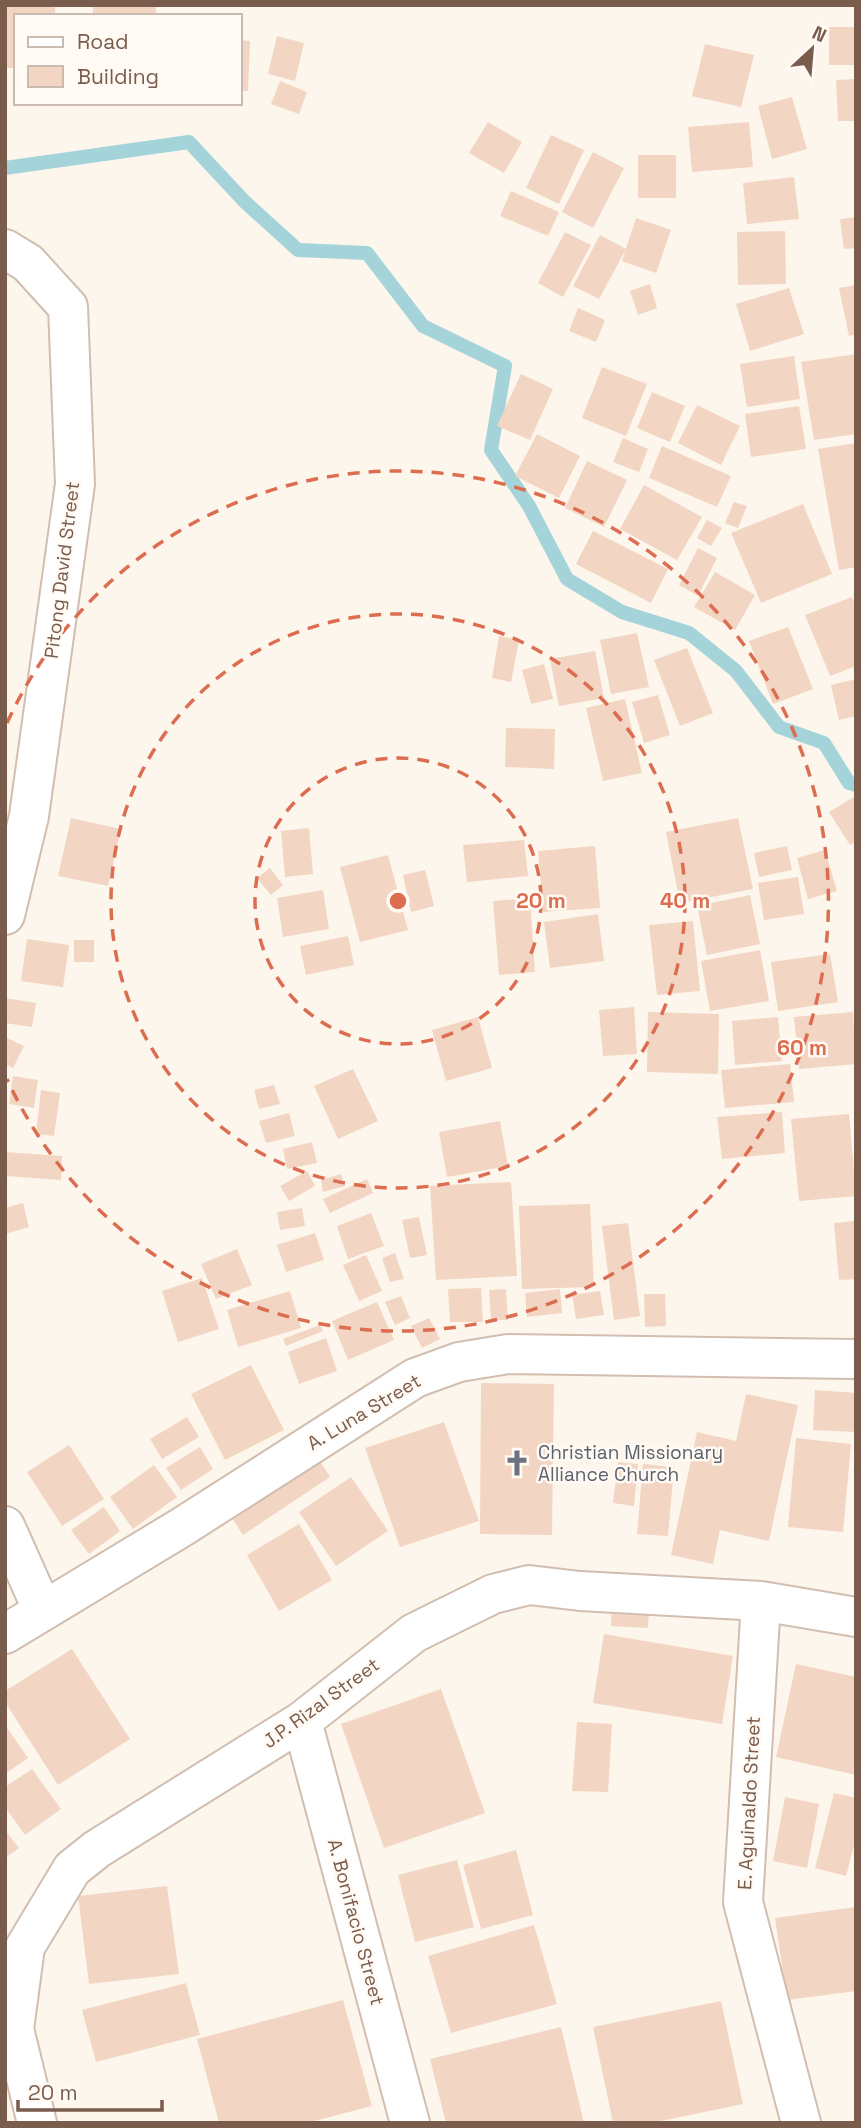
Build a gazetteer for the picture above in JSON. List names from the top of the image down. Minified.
{"streets":{"street":["Pitong David Street","A. Luna Street","J.P. Rizal Street","E. Aguinaldo Street","A. Bonifacio Street"]},"crossings":[["J.P. Rizal Street","E. Aguinaldo Street"],["J.P. Rizal Street","A. Bonifacio Street"]],"places":{"church":["Christian Missionary Alliance Church"]},"legend":["Road","Building"],"scale_bar":"20 m","north":"top right","rings":["20 m","40 m","60 m"]}
